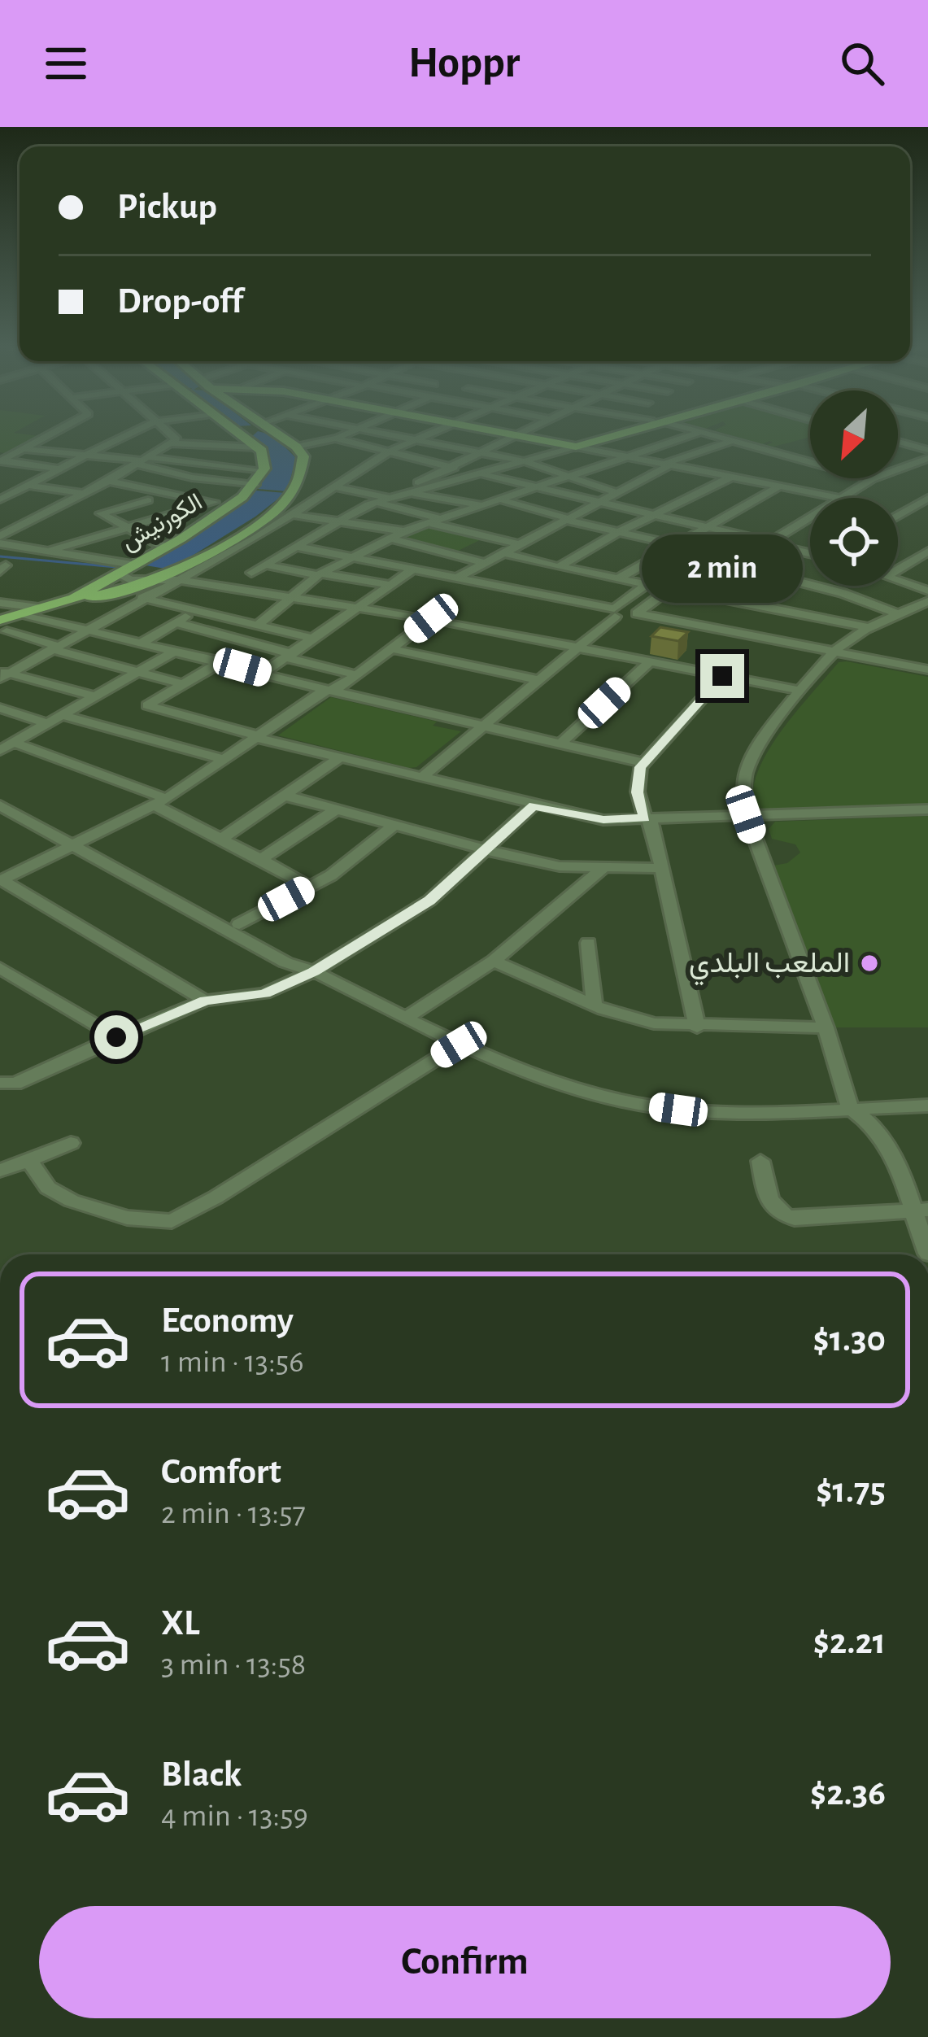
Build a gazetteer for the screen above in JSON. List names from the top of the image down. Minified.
{"streets":{"main road":["الكورنيش"]},"places":["الملعب البلدي"],"north":"bottom left","page":{"header":"Hoppr","banner":["Pickup","Drop-off"],"bubble":"2 min","list":[{"name":"Economy","note":"1 min · 13:56","value":"$1.30"},{"name":"Comfort","note":"2 min · 13:57","value":"$1.75"},{"name":"XL","note":"3 min · 13:58","value":"$2.21"},{"name":"Black","note":"4 min · 13:59","value":"$2.36"}],"buttons":"Confirm"}}
